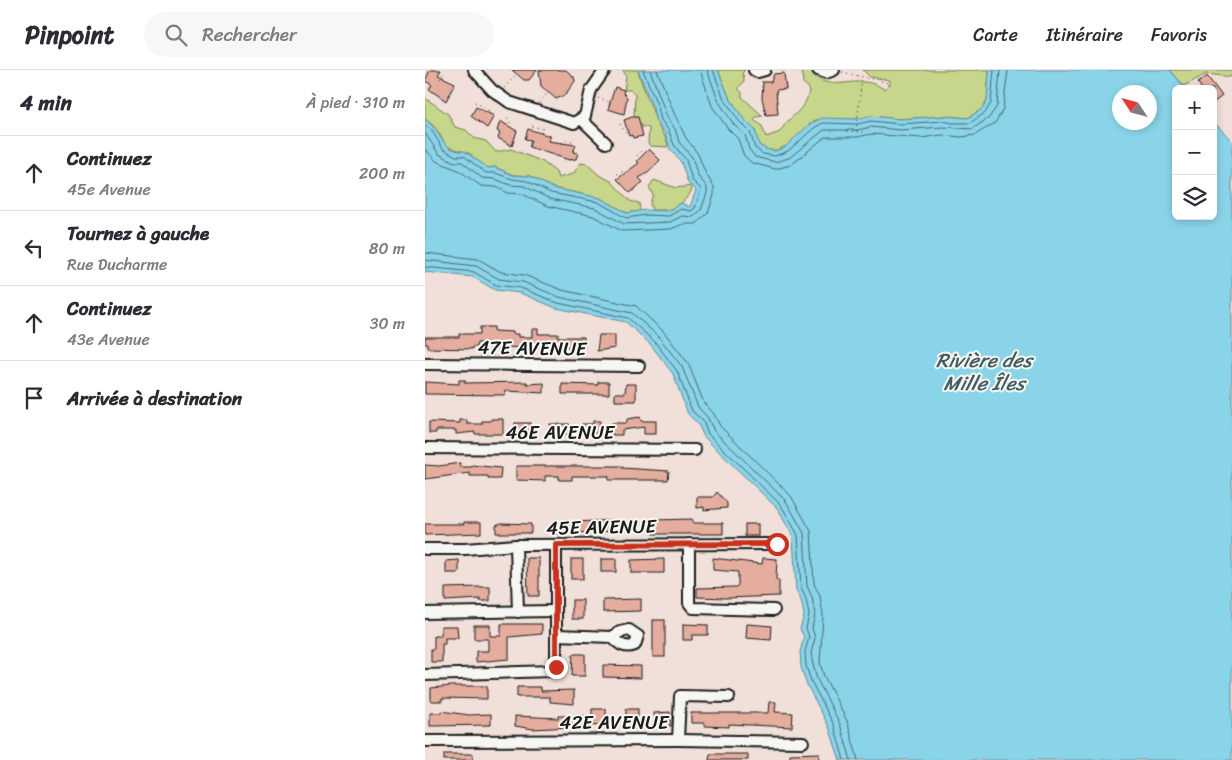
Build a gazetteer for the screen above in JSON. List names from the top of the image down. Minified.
{"streets":{"street":["47E AVENUE","46E AVENUE","45E AVENUE","42E AVENUE"]},"water":["Rivière des Mille Îles"],"north":"top left","page":{"header":"Pinpoint","search":"Rechercher","nav":["Carte","Itinéraire","Favoris"],"heading":["4 min","À pied · 310 m"],"map_buttons":["+","−"],"list":[["Continuez","45e Avenue","200 m"],["Tournez à gauche","Rue Ducharme","80 m"],["Continuez","43e Avenue","30 m"],"Arrivée à destination"]}}
